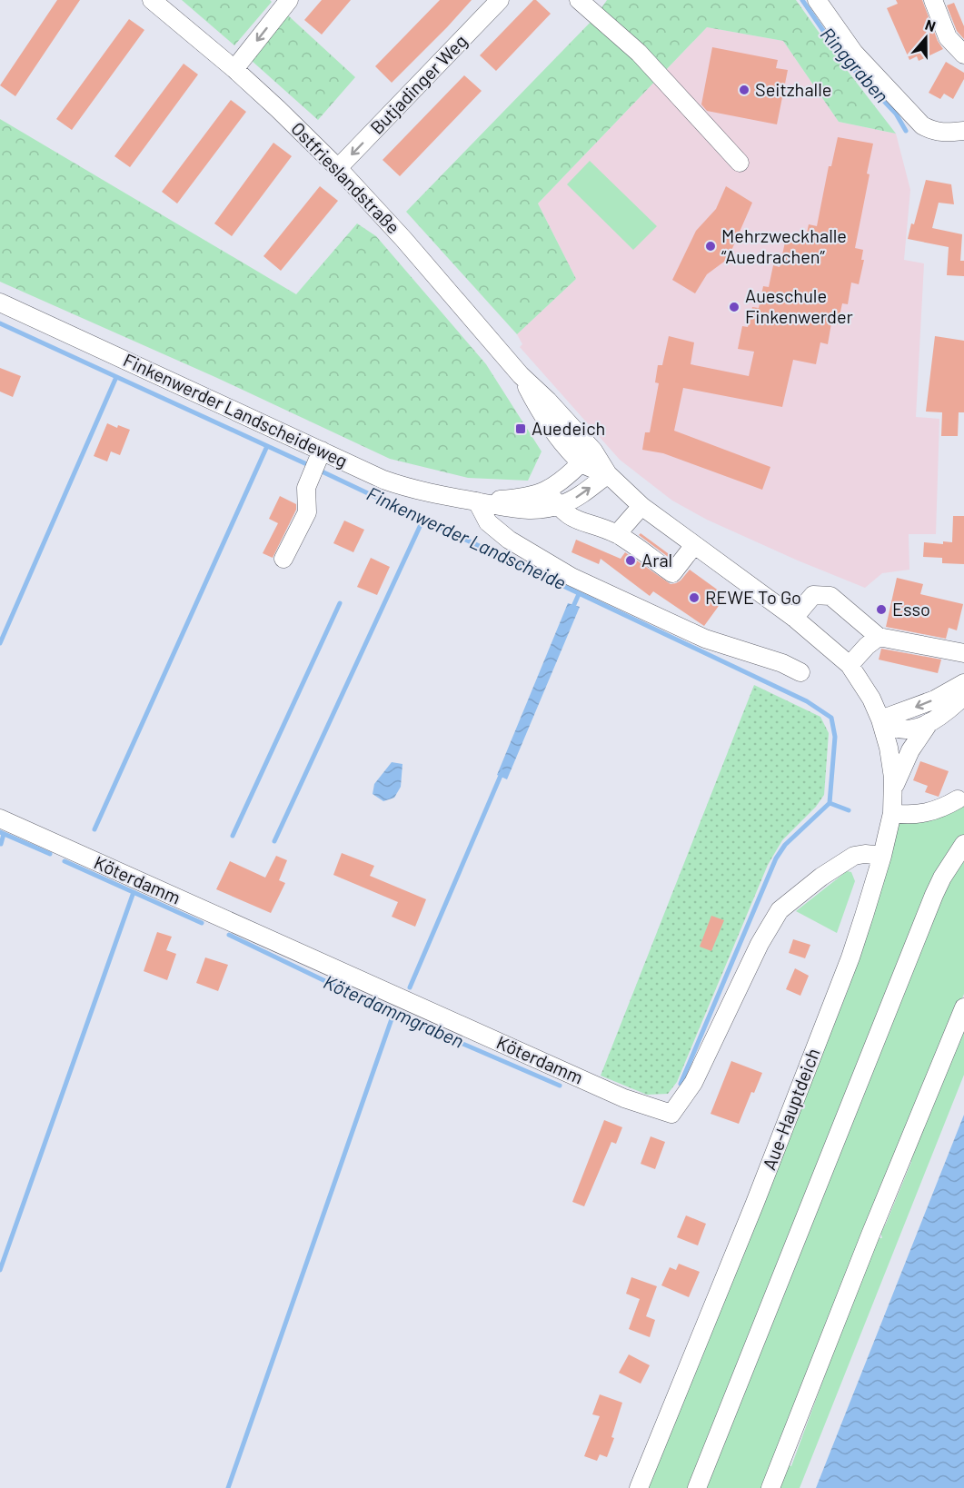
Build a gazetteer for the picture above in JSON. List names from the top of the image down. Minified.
{"streets":{"street":["Butjadinger Weg","Ostfrieslandstraße","Finkenwerder Landscheideweg","Köterdamm","Aue-Hauptdeich"]},"crossings":[["Butjadinger Weg","Ostfrieslandstraße"],["Ostfrieslandstraße","Finkenwerder Landscheideweg"],["Ostfrieslandstraße","Aue-Hauptdeich"],["Köterdamm","Aue-Hauptdeich"]],"water":["Ringgraben","Finkenwerder Landscheide","Köterdammgraben"],"places":{"other":["Seitzhalle","Mehrzweckhalle “Auedrachen”","Aueschule Finkenwerder","Aral","REWE To Go","Esso"],"transit":["Auedeich"]},"north":"top"}
